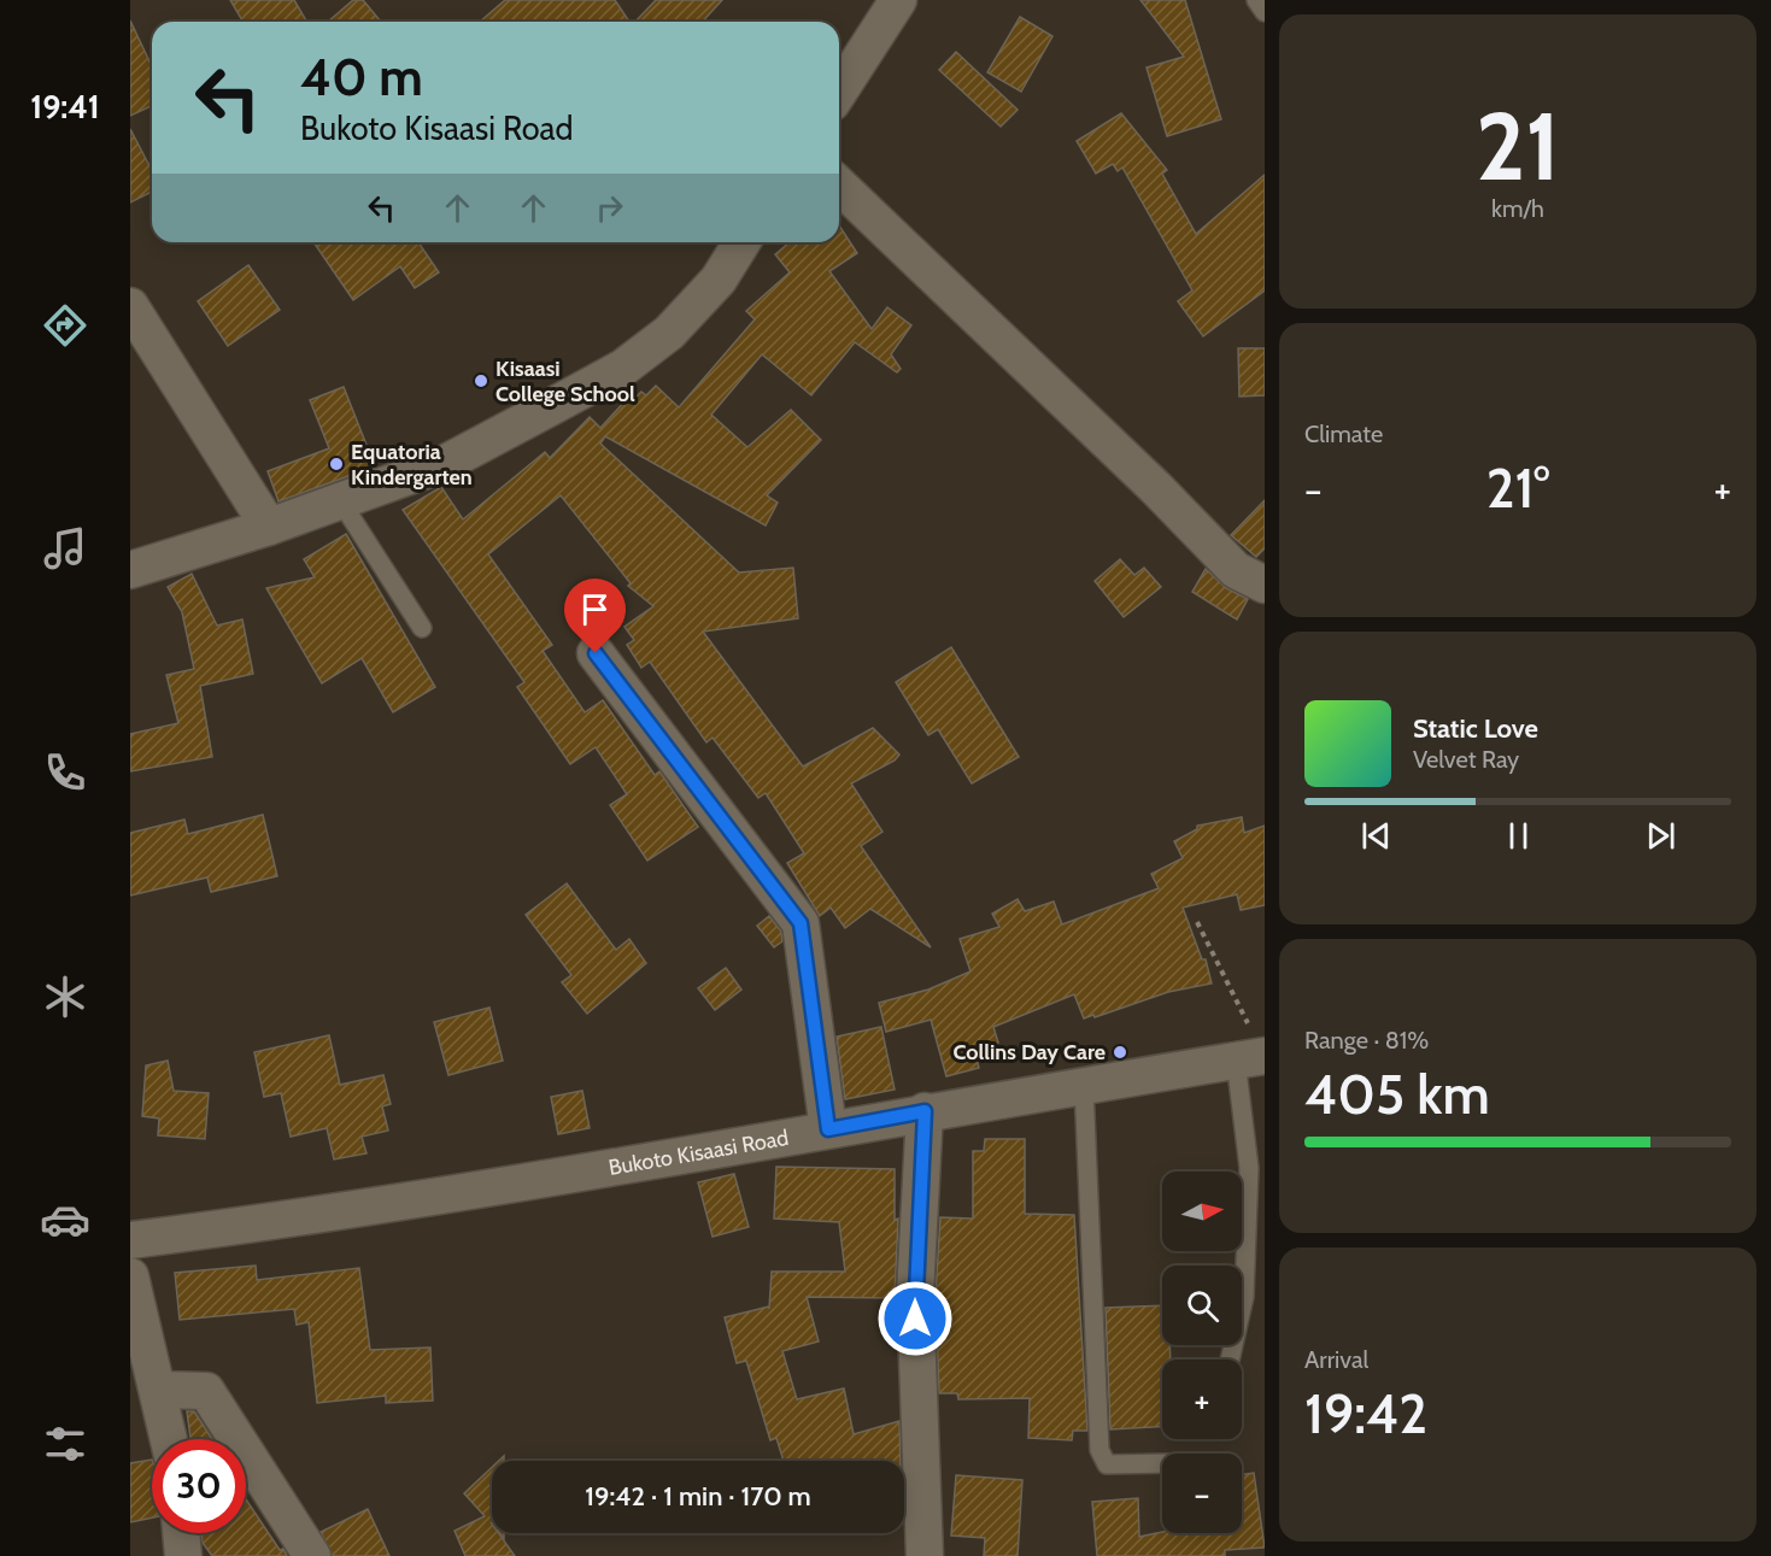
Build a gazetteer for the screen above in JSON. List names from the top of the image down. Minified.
{"streets":{"street":["Bukoto Kisaasi Road"]},"places":["Kisaasi College School","Equatoria Kindergarten","Collins Day Care"],"north":"right","page":{"tabs":"19:41","tile":[["21","km/h"],"Climate",["Range · 81%","405 km"],["Arrival","19:42"]],"turn":["40 m","Bukoto Kisaasi Road"],"heat":["−","21°","+"],"song":["Static Love","Velvet Ray"],"map_buttons":["+","−"],"limit":"30","trip":"19:42 · 1 min · 170 m"}}
